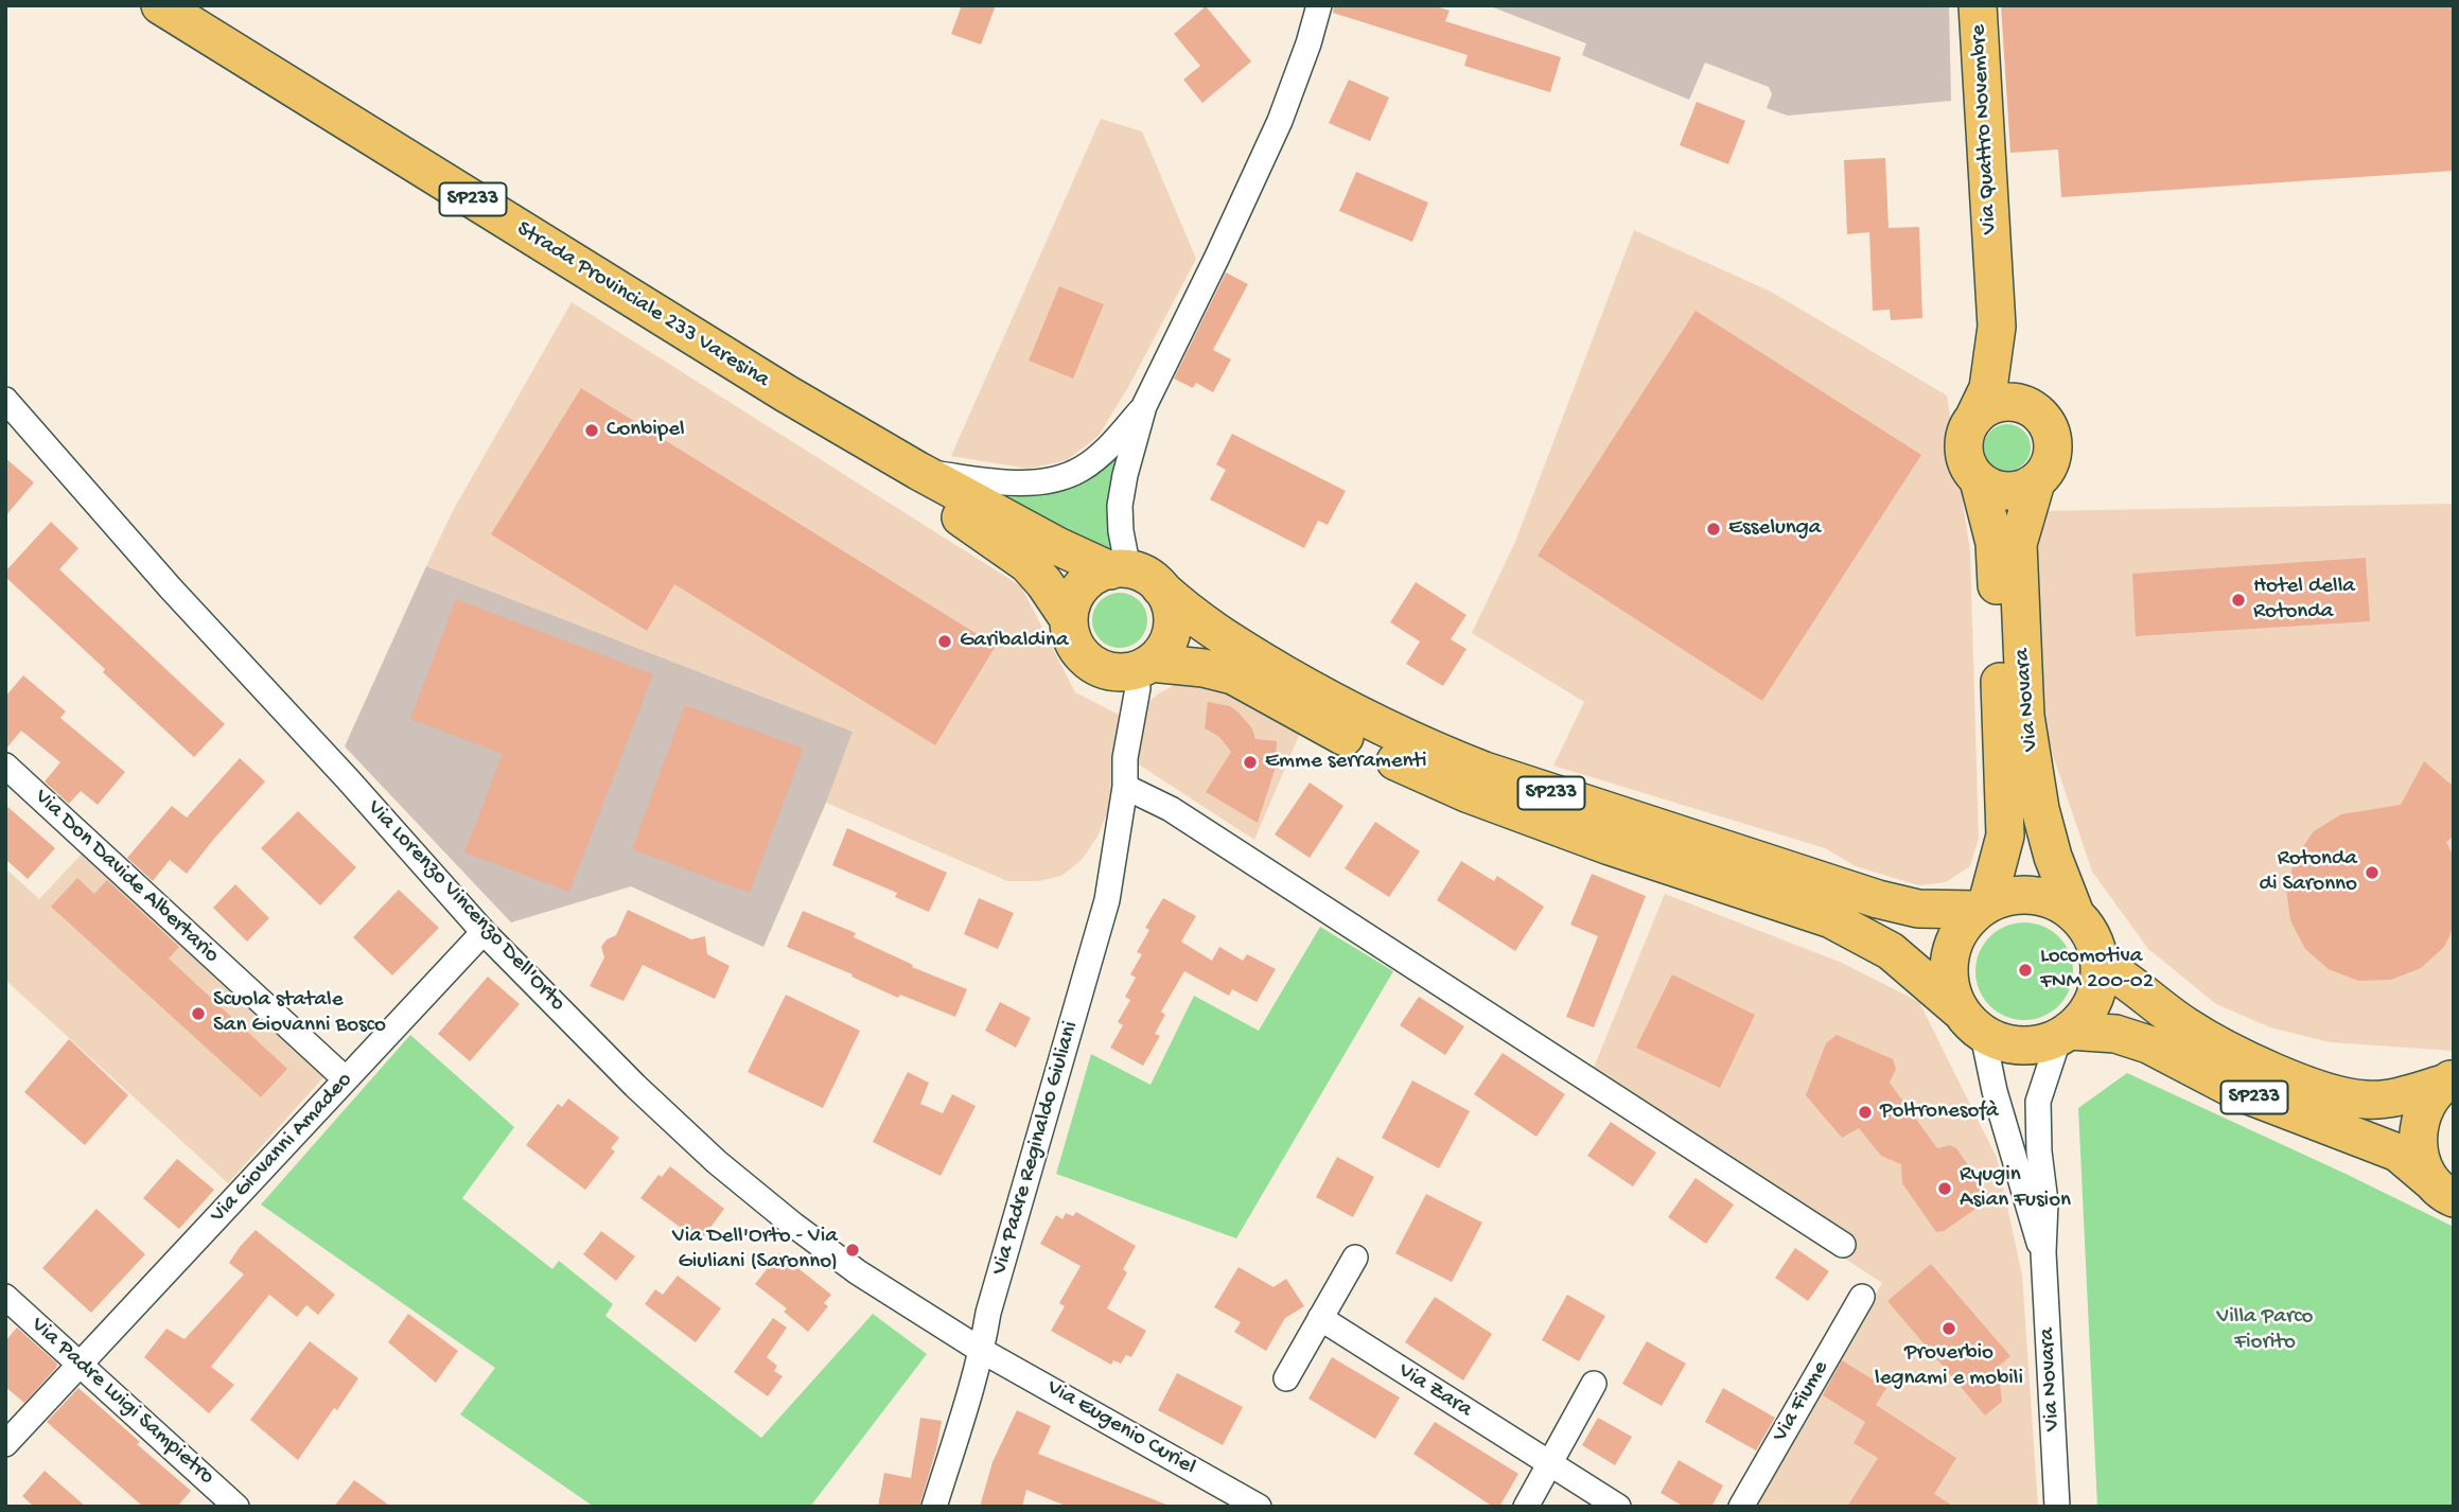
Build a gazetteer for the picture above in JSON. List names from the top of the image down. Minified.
{"streets":{"main road":["Via Quattro Novembre","SP233","Strada Provinciale 233 Varesina","Via Novara"],"street":["Via Don Davide Albertario","Via Lorenzo Vincenzo Dell'Orto","Via Giovanni Amadeo","Via Padre Reginaldo Giuliani","Via Zara","Via Padre Luigi Sampietro","Via Fiume","Via Eugenio Curiel"]},"crossings":[["Via Quattro Novembre","Via Novara"],["SP233","Strada Provinciale 233 Varesina"],["SP233","Via Novara"],["SP233","Via Padre Reginaldo Giuliani"],["Strada Provinciale 233 Varesina","Via Padre Reginaldo Giuliani"],["Via Don Davide Albertario","Via Giovanni Amadeo"],["Via Lorenzo Vincenzo Dell'Orto","Via Giovanni Amadeo"],["Via Lorenzo Vincenzo Dell'Orto","Via Padre Reginaldo Giuliani"],["Via Lorenzo Vincenzo Dell'Orto","Via Eugenio Curiel"],["Via Giovanni Amadeo","Via Padre Luigi Sampietro"],["Via Padre Reginaldo Giuliani","Via Eugenio Curiel"]],"parks":["Villa Parco Fiorito"],"places":["Conbipel","Esselunga","Hotel della Rotonda","Garibaldina","Emme serramenti","Rotonda di Saronno","Locomotiva FNM 200-02","Scuola statale San Giovanni Bosco","Poltronesofà","Ryugin Asian Fusion","Via Dell'Orto - Via Giuliani (Saronno)","Proverbio legnami e mobili"]}
